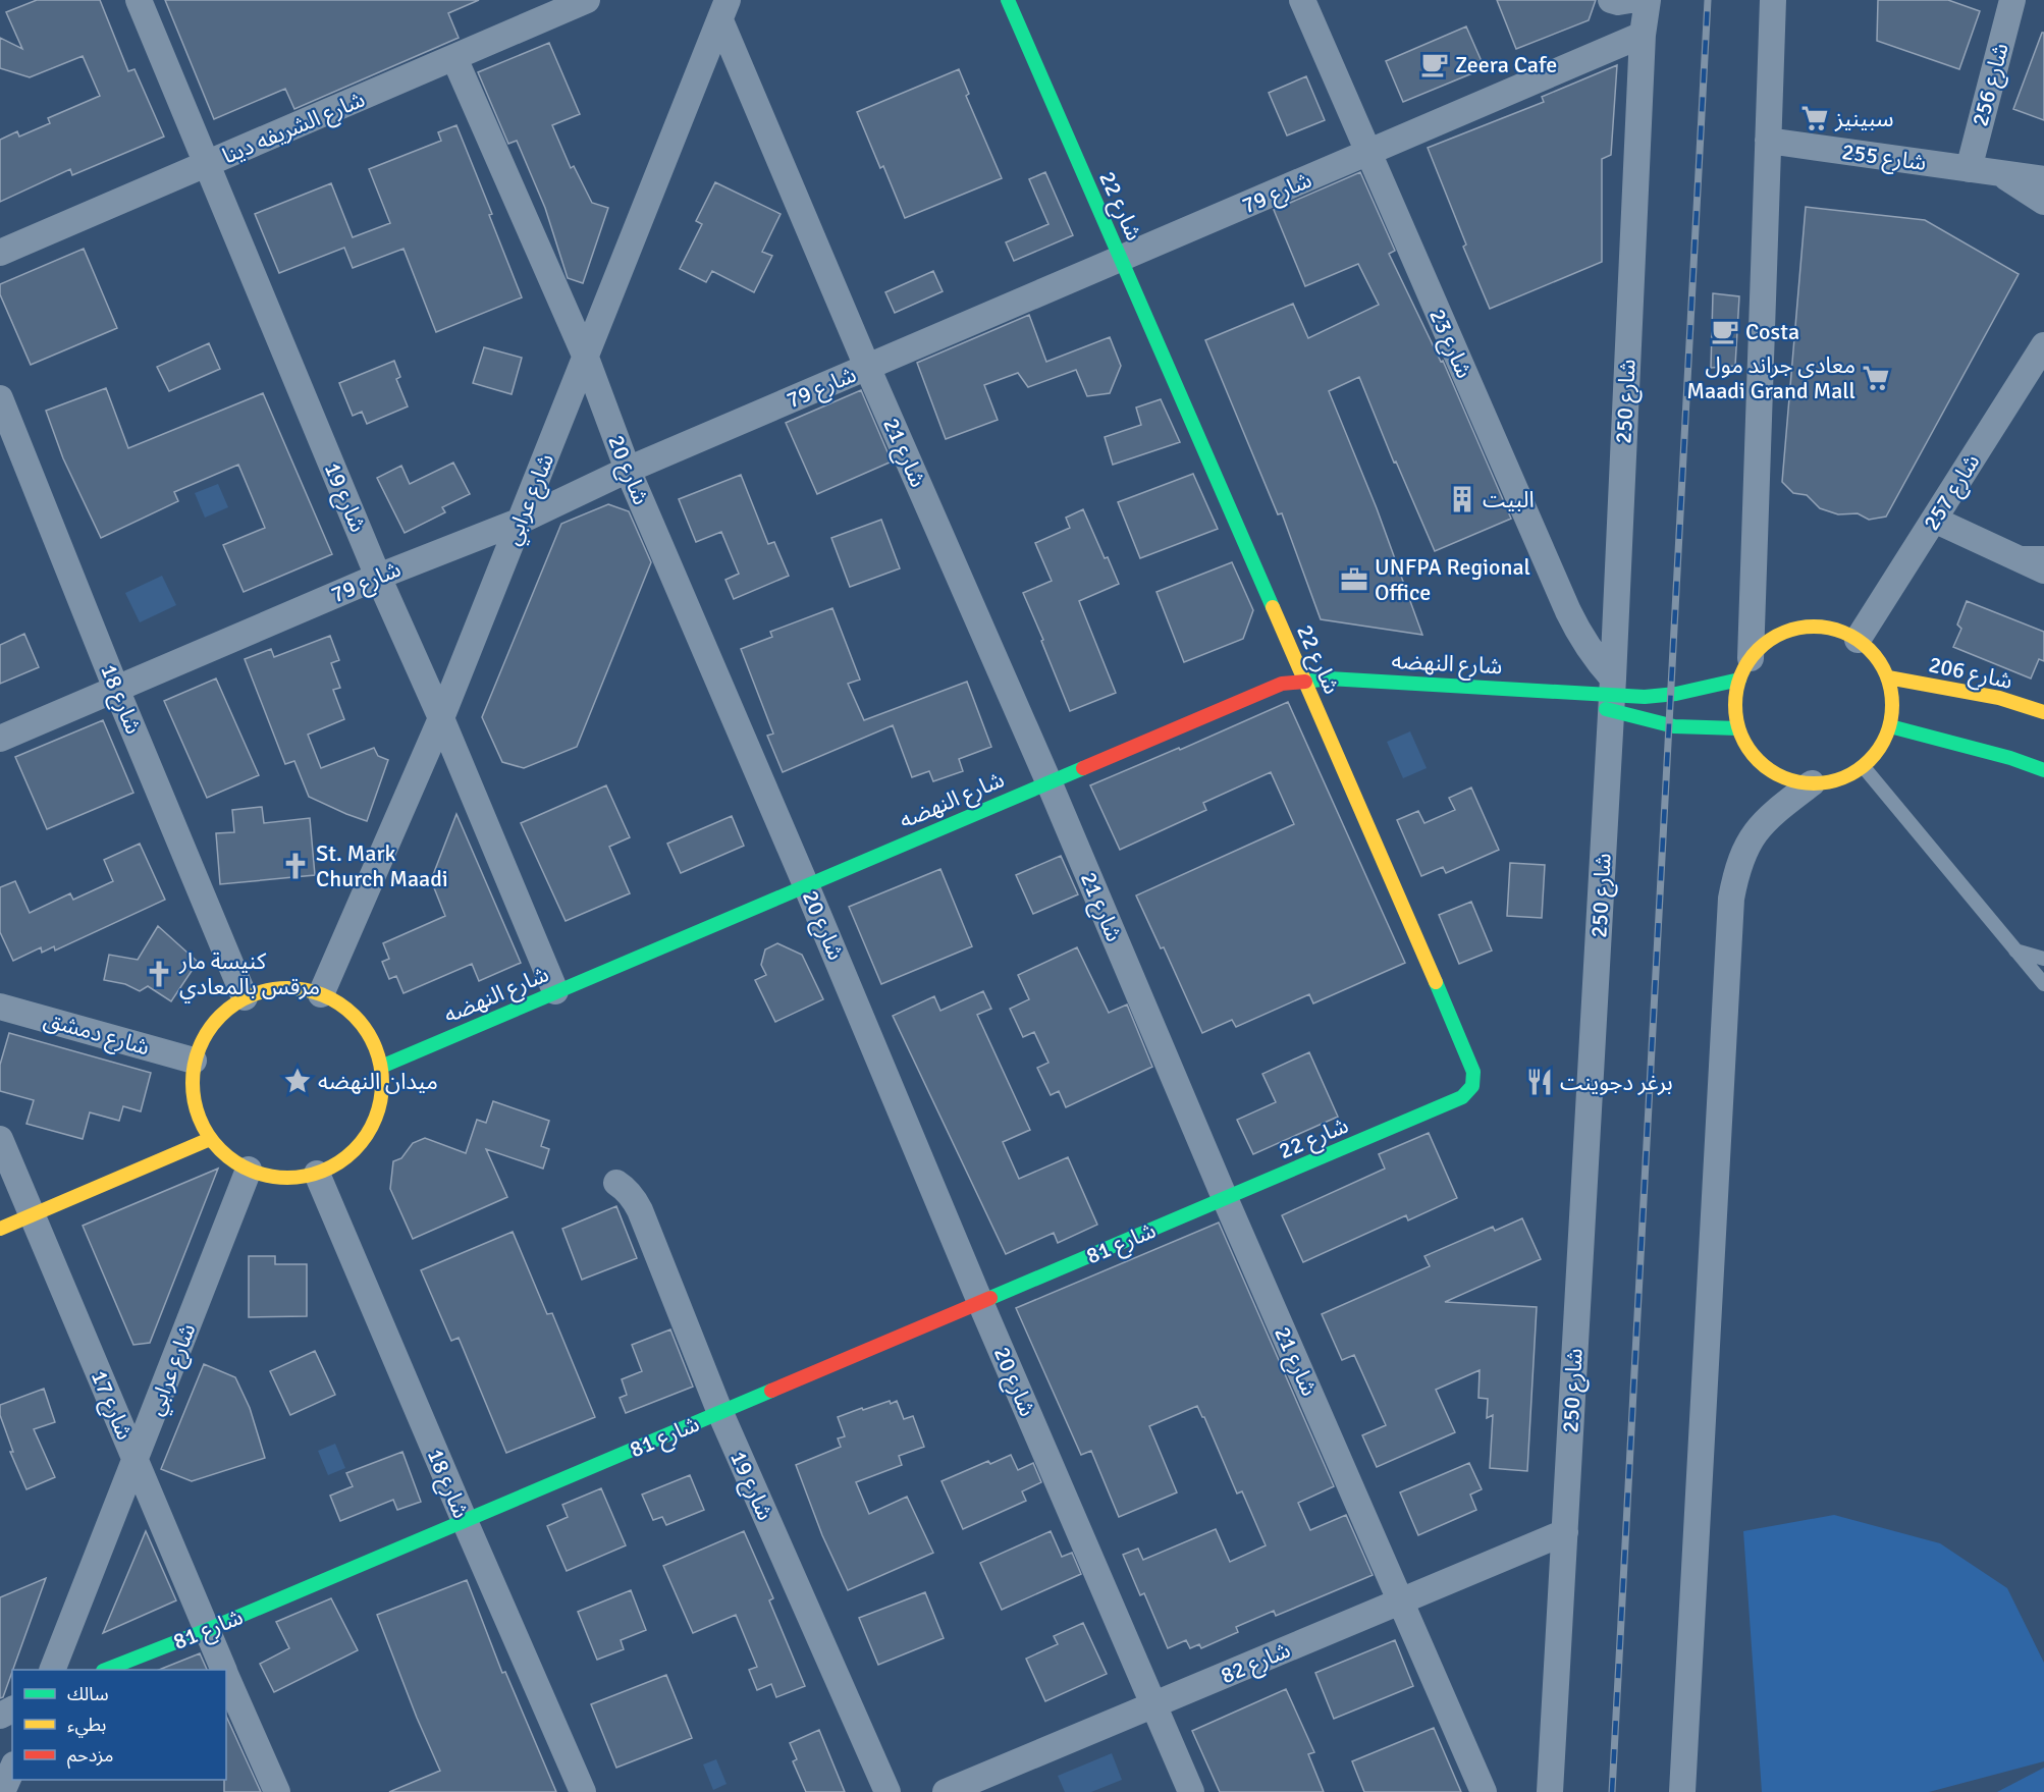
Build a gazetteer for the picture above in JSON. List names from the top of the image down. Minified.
{"streets":{"street":["شارع 256","شارع الشريفه دينا","شارع 255","شارع 79","شارع 22","شارع 23","شارع 250","شارع 21","شارع 20","شارع 257","شارع 19","شارع عرابي","شارع النهضه","شارع 206","شارع 18","شارع دمشق","شارع 81","شارع 17","شارع 82"]},"crossings":[["شارع 256","شارع 255"],["شارع الشريفه دينا","شارع 20"],["شارع الشريفه دينا","شارع 19"],["شارع 79","شارع 22"],["شارع 79","شارع 23"],["شارع 79","شارع 250"],["شارع 79","شارع 21"],["شارع 79","شارع 20"],["شارع 79","شارع 19"],["شارع 79","شارع عرابي"],["شارع 79","شارع 18"],["شارع 22","شارع 21"],["شارع 22","شارع النهضه"],["شارع 22","شارع 81"],["شارع 23","شارع 250"],["شارع 23","شارع النهضه"],["شارع 250","شارع النهضه"],["شارع 250","شارع 82"],["شارع 21","شارع عرابي"],["شارع 21","شارع النهضه"],["شارع 21","شارع 81"],["شارع 21","شارع 82"],["شارع 20","شارع عرابي"],["شارع 20","شارع النهضه"],["شارع 20","شارع 81"],["شارع 20","شارع 82"],["شارع 257","شارع النهضه"],["شارع 257","شارع 206"],["شارع 19","شارع عرابي"],["شارع 19","شارع النهضه"],["شارع 19","شارع 81"],["شارع عرابي","شارع النهضه"],["شارع عرابي","شارع 18"],["شارع عرابي","شارع دمشق"],["شارع عرابي","شارع 17"],["شارع النهضه","شارع 206"],["شارع النهضه","شارع 18"],["شارع النهضه","شارع دمشق"],["شارع 18","شارع دمشق"],["شارع 18","شارع 81"],["شارع 81","شارع 17"]],"places":{"cafe":["Zeera Cafe","Costa"],"supermarket":["سبينيز","معادى جراند مول Maadi Grand Mall"],"building":["البيت"],"office":["UNFPA Regional Office"],"church":["St. Mark Church Maadi","كنيسة مار مرقس بالمعادي"],"place":["ميدان النهضه"],"restaurant":["برغر دجوينت"]},"legend":["سالك","بطيء","مزدحم"]}
